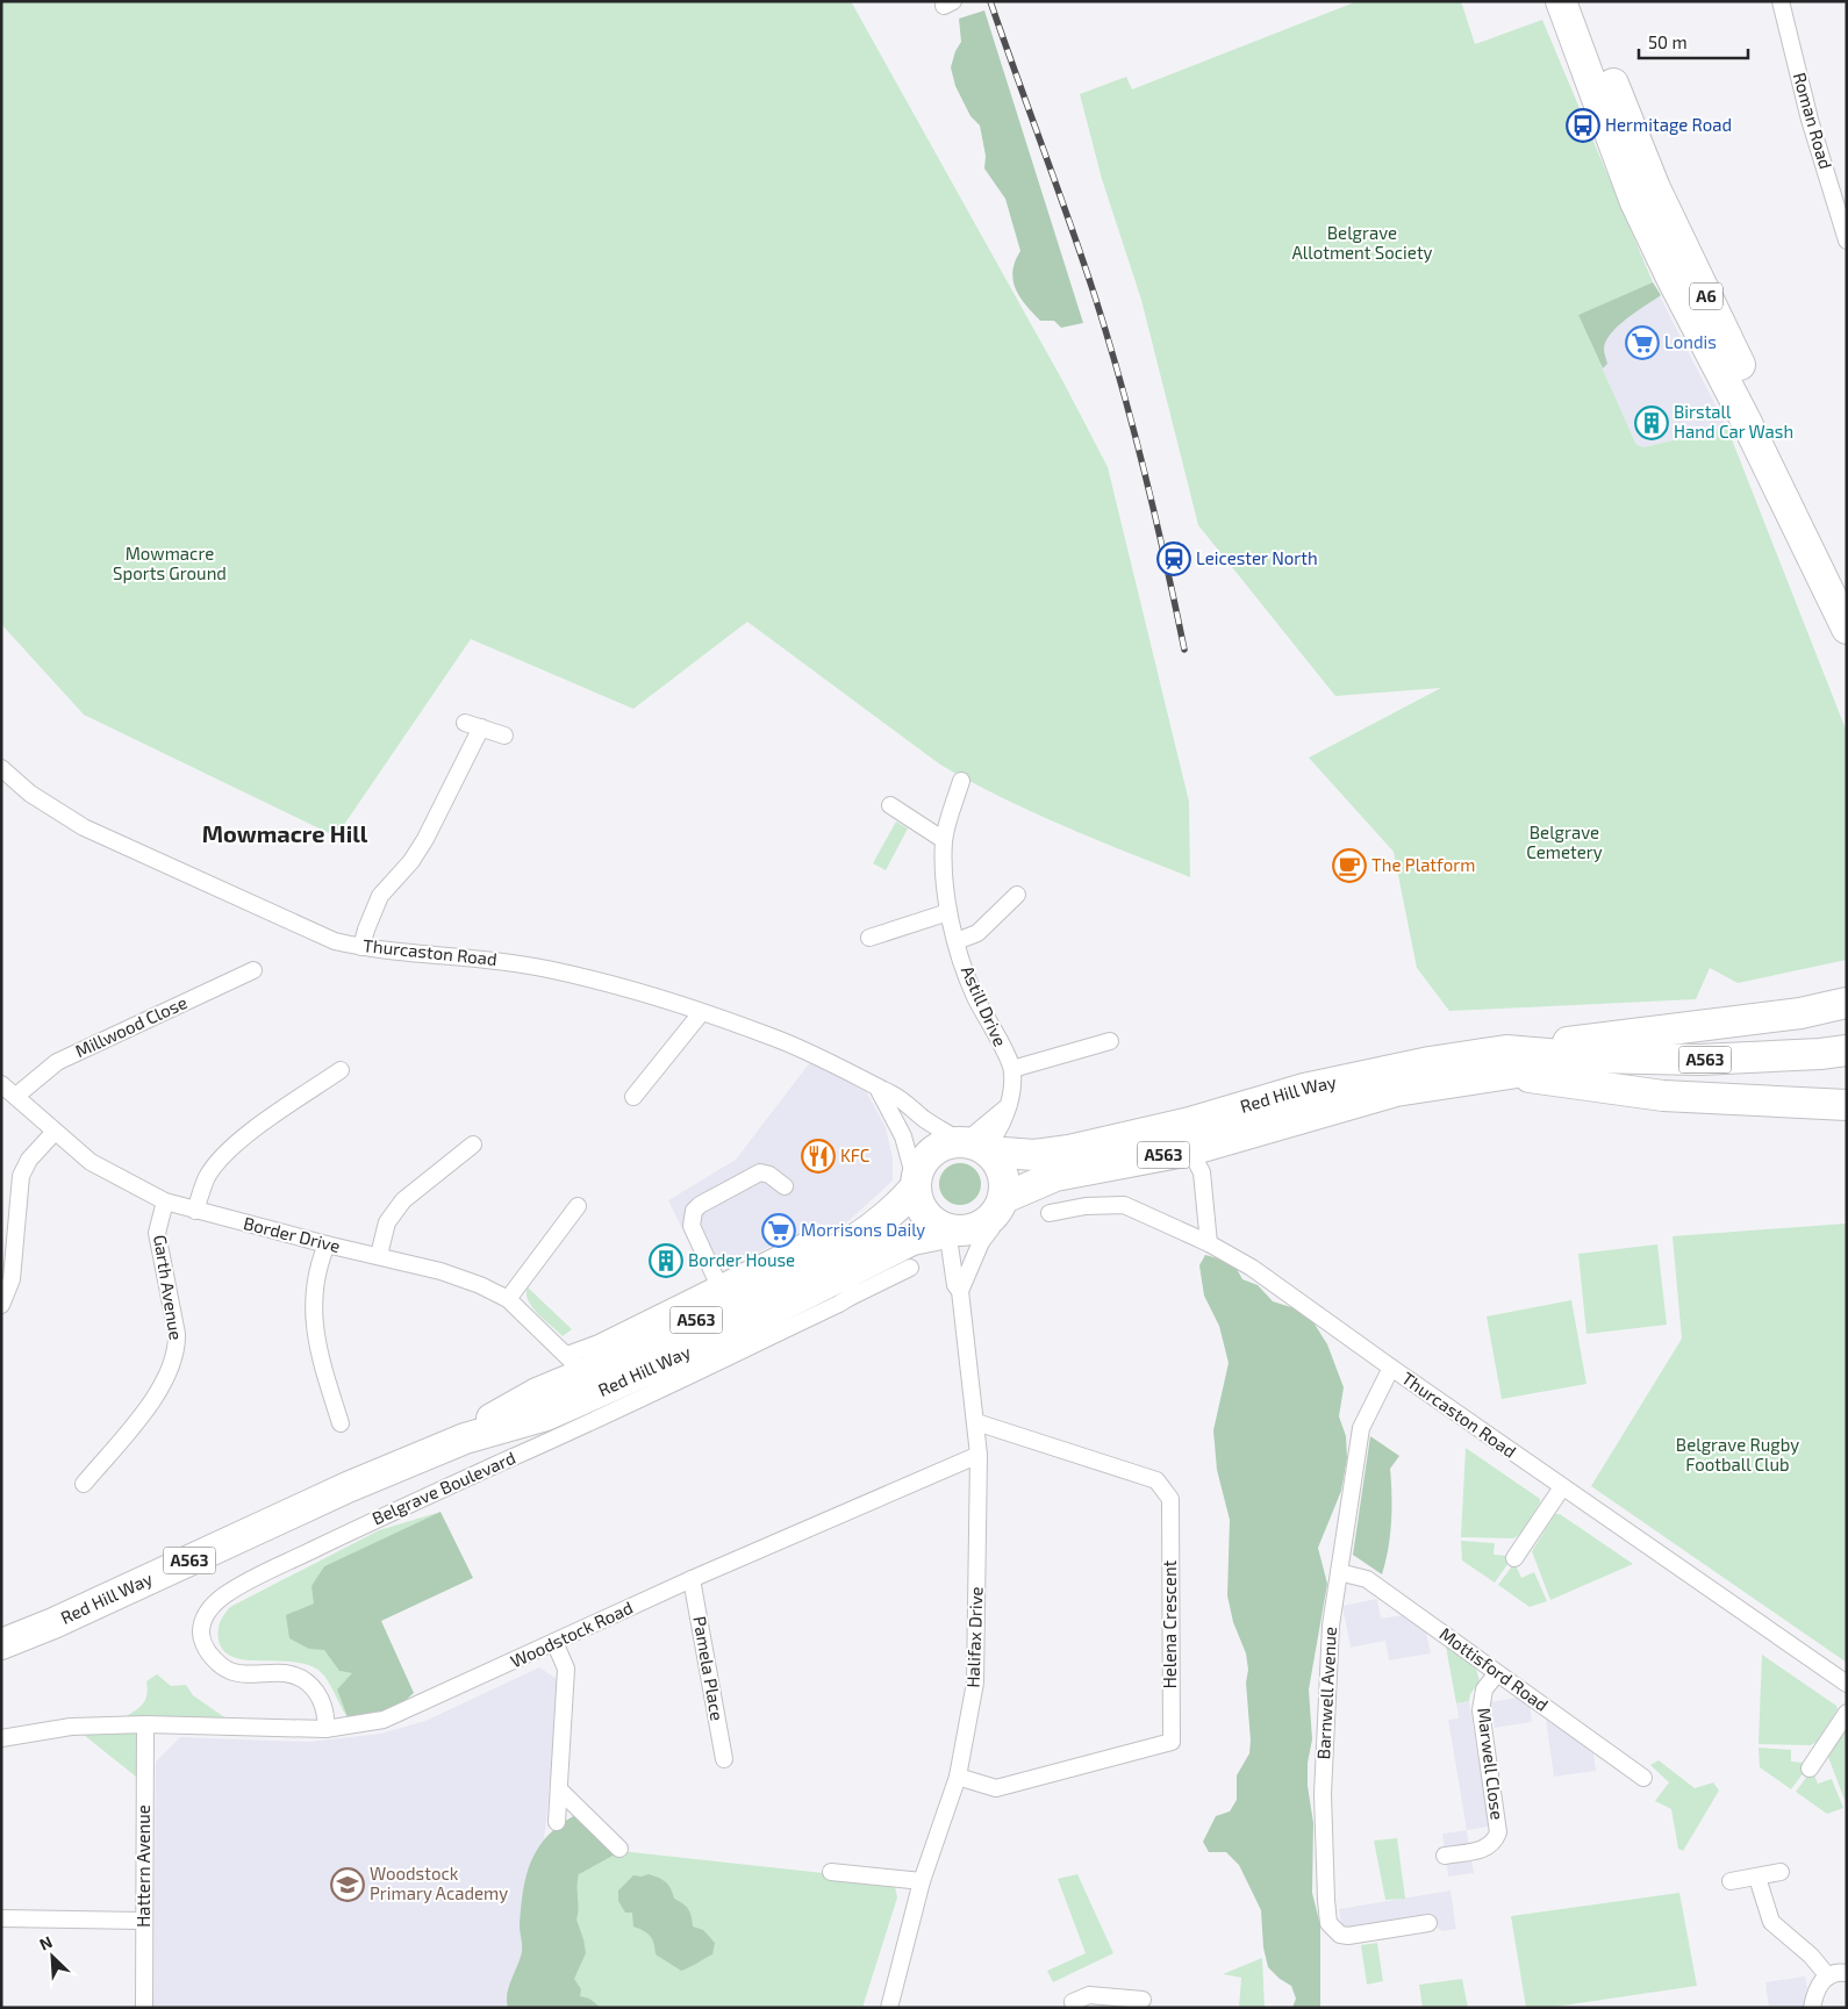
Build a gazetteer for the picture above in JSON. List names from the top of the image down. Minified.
{"streets":{"highway":["A6","A563","Red Hill Way"],"street":["Roman Road","Thurcaston Road","Astill Drive","Millwood Close","Border Drive","Garth Avenue","Belgrave Boulevard","Helena Crescent","Woodstock Road","Halifax Drive","Pamela Place","Mottisford Road","Barnwell Avenue","Marwell Close","Hattern Avenue"]},"crossings":[["Thurcaston Road","Barnwell Avenue"],["Millwood Close","Border Drive"],["Red Hill Way","Border Drive"],["Red Hill Way","Belgrave Boulevard"],["Red Hill Way","Halifax Drive"],["Border Drive","Garth Avenue"],["Belgrave Boulevard","Woodstock Road"],["Helena Crescent","Halifax Drive"],["Woodstock Road","Halifax Drive"],["Woodstock Road","Pamela Place"],["Woodstock Road","Hattern Avenue"],["Mottisford Road","Barnwell Avenue"],["Mottisford Road","Marwell Close"]],"districts":["Mowmacre Hill"],"parks":["Belgrave Allotment Society","Mowmacre Sports Ground","Belgrave Cemetery","Belgrave Rugby Football Club"],"places":{"bus stop":["Hermitage Road"],"supermarket":["Londis","Morrisons Daily"],"building":["Birstall Hand Car Wash","Border House"],"station":["Leicester North"],"cafe":["The Platform"],"restaurant":["KFC"],"school or university":["Woodstock Primary Academy"]},"scale_bar":"50 m","north":"top left"}
